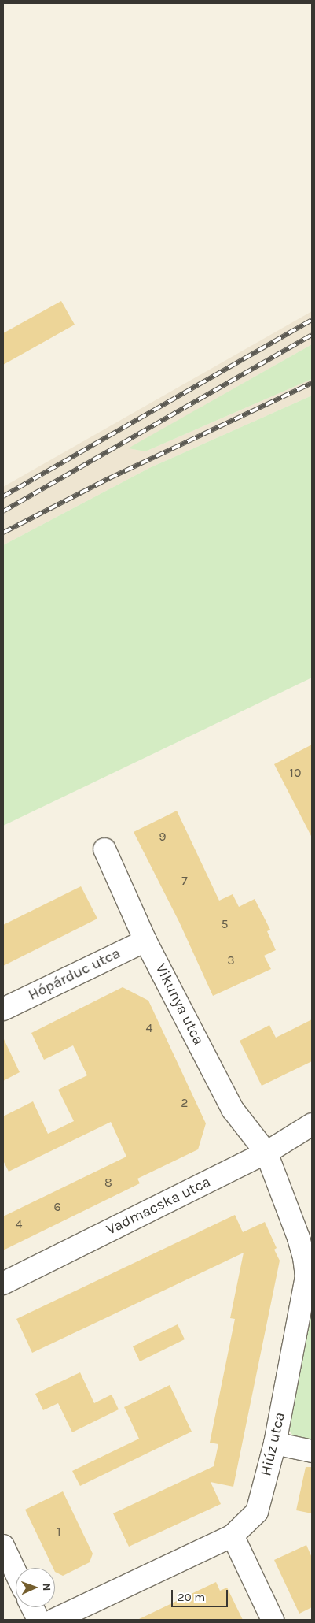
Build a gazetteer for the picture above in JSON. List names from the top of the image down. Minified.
{"streets":{"street":["Hópárduc utca","Vikunya utca","Vadmacska utca","Hiúz utca"]},"crossings":[["Hópárduc utca","Vikunya utca"],["Vikunya utca","Vadmacska utca"],["Vikunya utca","Hiúz utca"],["Vadmacska utca","Hiúz utca"]],"house_numbers":["10","9","7","5","3","4","2","8","6","4","1"],"scale_bar":"20 m","north":"right"}
